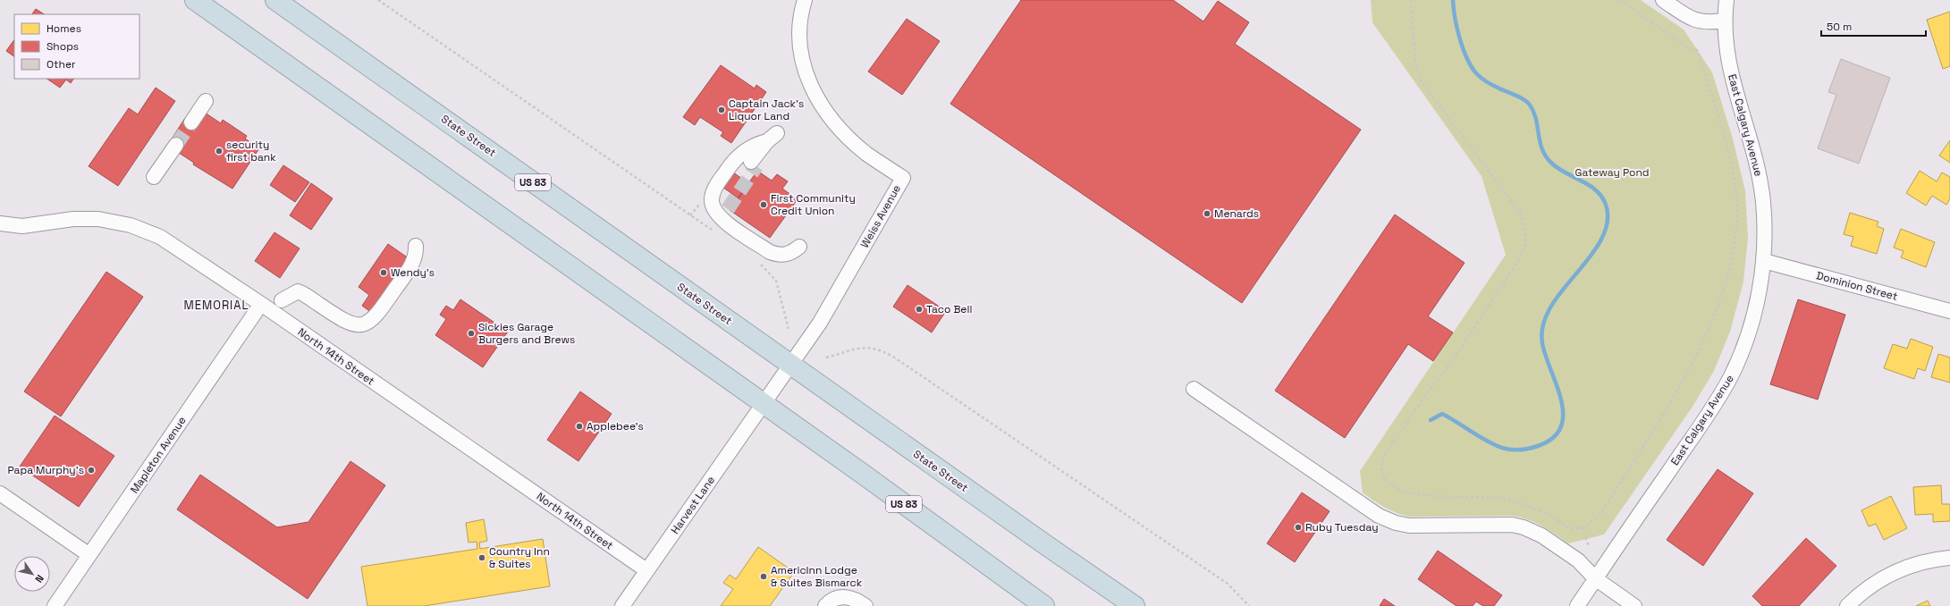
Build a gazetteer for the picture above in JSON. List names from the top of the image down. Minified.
{"streets":{"highway":["State Street","US 83"],"street":["East Calgary Avenue","Weiss Avenue","Dominion Street","North 14th Street","Mapleton Avenue","Harvest Lane"]},"crossings":[["East Calgary Avenue","Dominion Street"],["State Street","Weiss Avenue"],["US 83","Weiss Avenue"],["US 83","Harvest Lane"],["Weiss Avenue","Harvest Lane"],["North 14th Street","Mapleton Avenue"],["North 14th Street","Harvest Lane"]],"districts":["MEMORIAL"],"parks":["Gateway Pond"],"places":["Captain Jack's Liquor Land","security first bank","First Community Credit Union","Menards","Wendy's","Taco Bell","Sickies Garage Burgers and Brews","Applebee's","Papa Murphy's","Ruby Tuesday","Country Inn & Suites","AmericInn Lodge & Suites Bismarck"],"legend":["Homes","Shops","Other"],"scale_bar":"50 m","north":"bottom right"}
